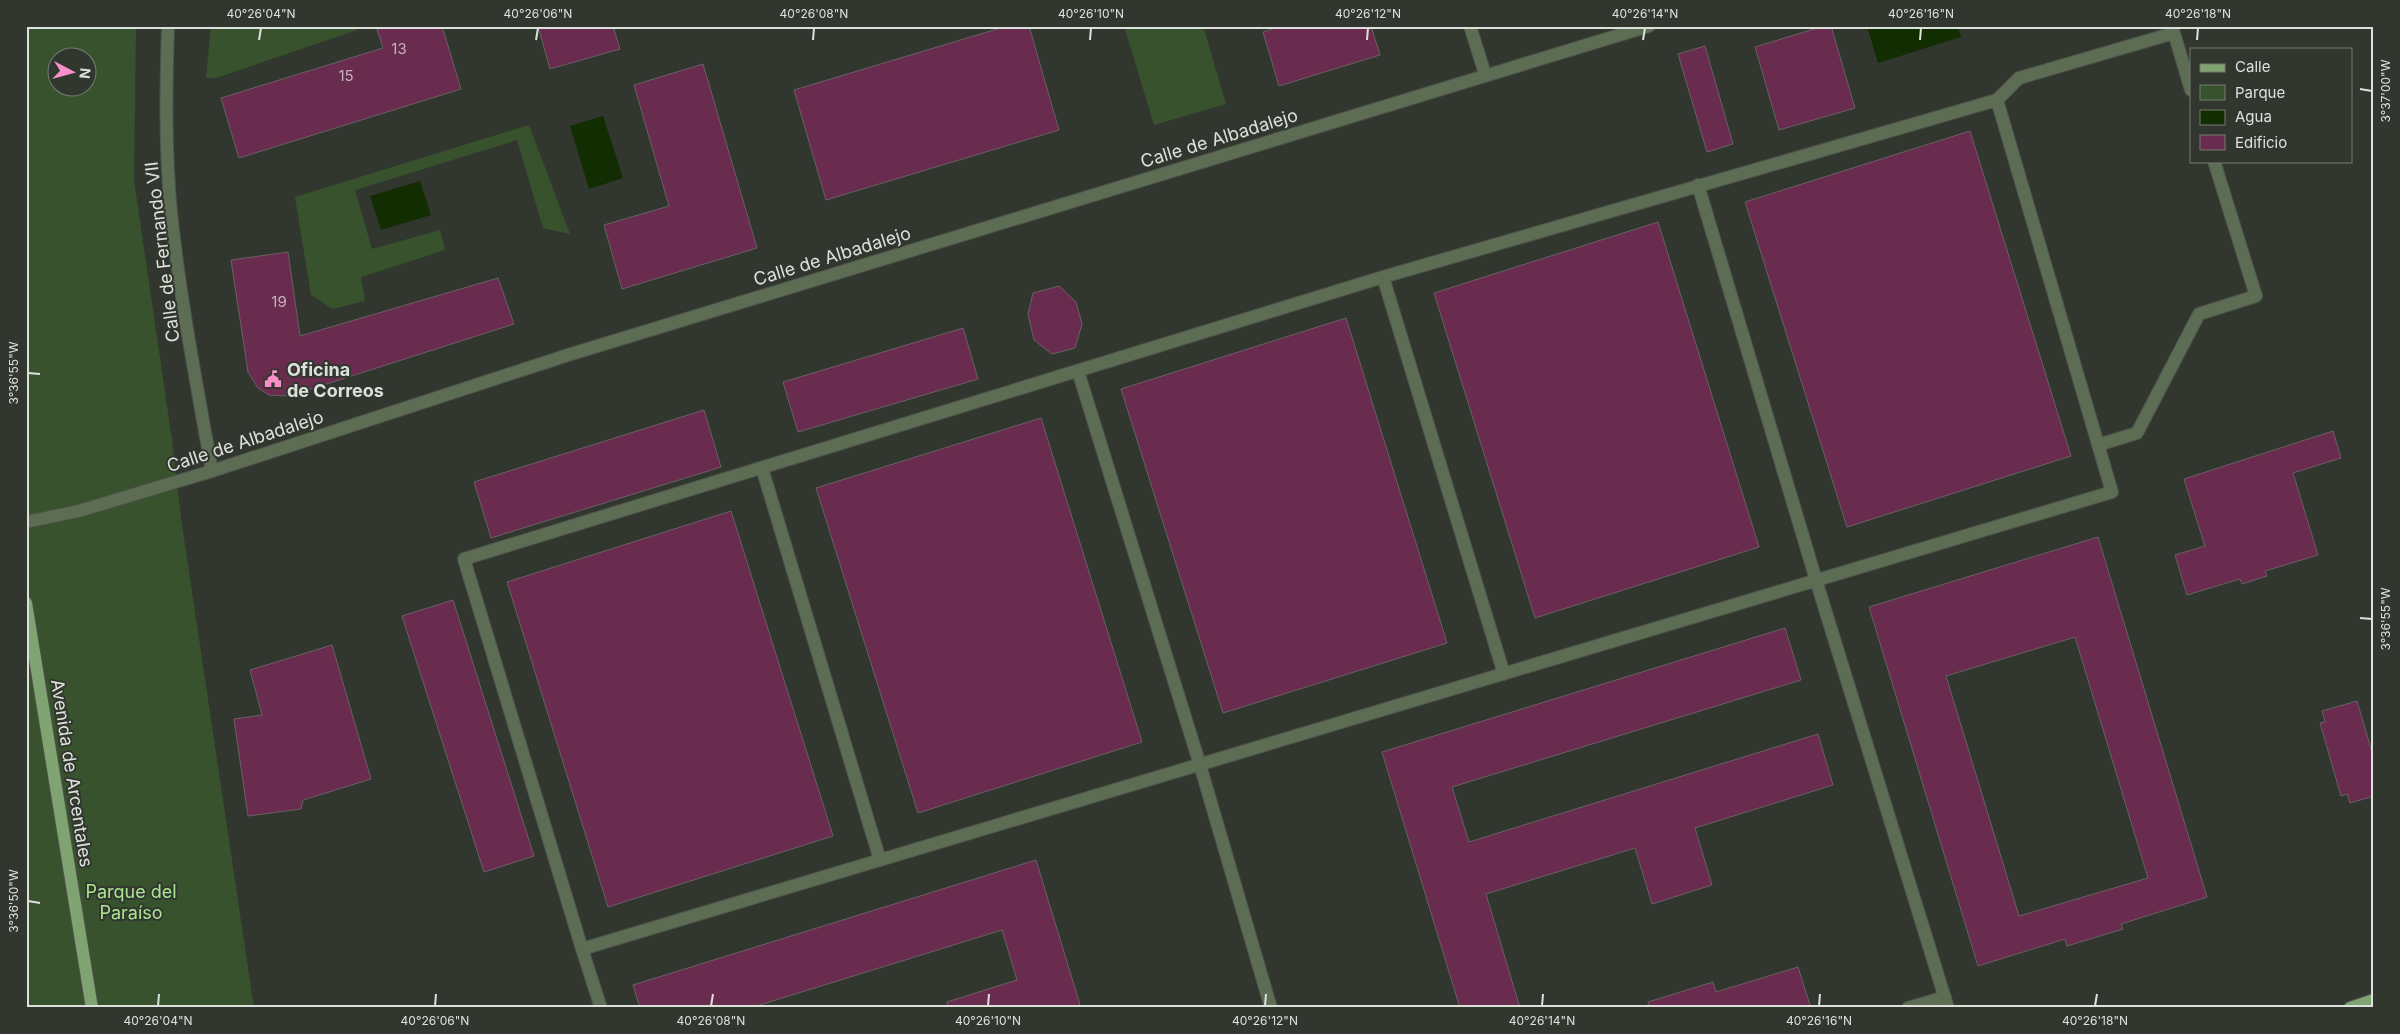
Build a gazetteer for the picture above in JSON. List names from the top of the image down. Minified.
{"streets":{"main road":["Avenida de Arcentales"],"street":["Calle de Albadalejo","Calle de Fernando VII"]},"crossings":[["Calle de Albadalejo","Calle de Fernando VII"]],"parks":["Parque del Paraíso"],"places":{"public building":["Oficina de Correos"]},"house_numbers":["13","15","19"],"legend":["Calle","Parque","Agua","Edificio"],"north":"right","coordinates":["40°26'04\"N","40°26'06\"N","40°26'08\"N","40°26'10\"N","40°26'12\"N","40°26'14\"N","40°26'16\"N","40°26'18\"N","3°37'00\"W","3°36'55\"W","3°36'50\"W"]}
